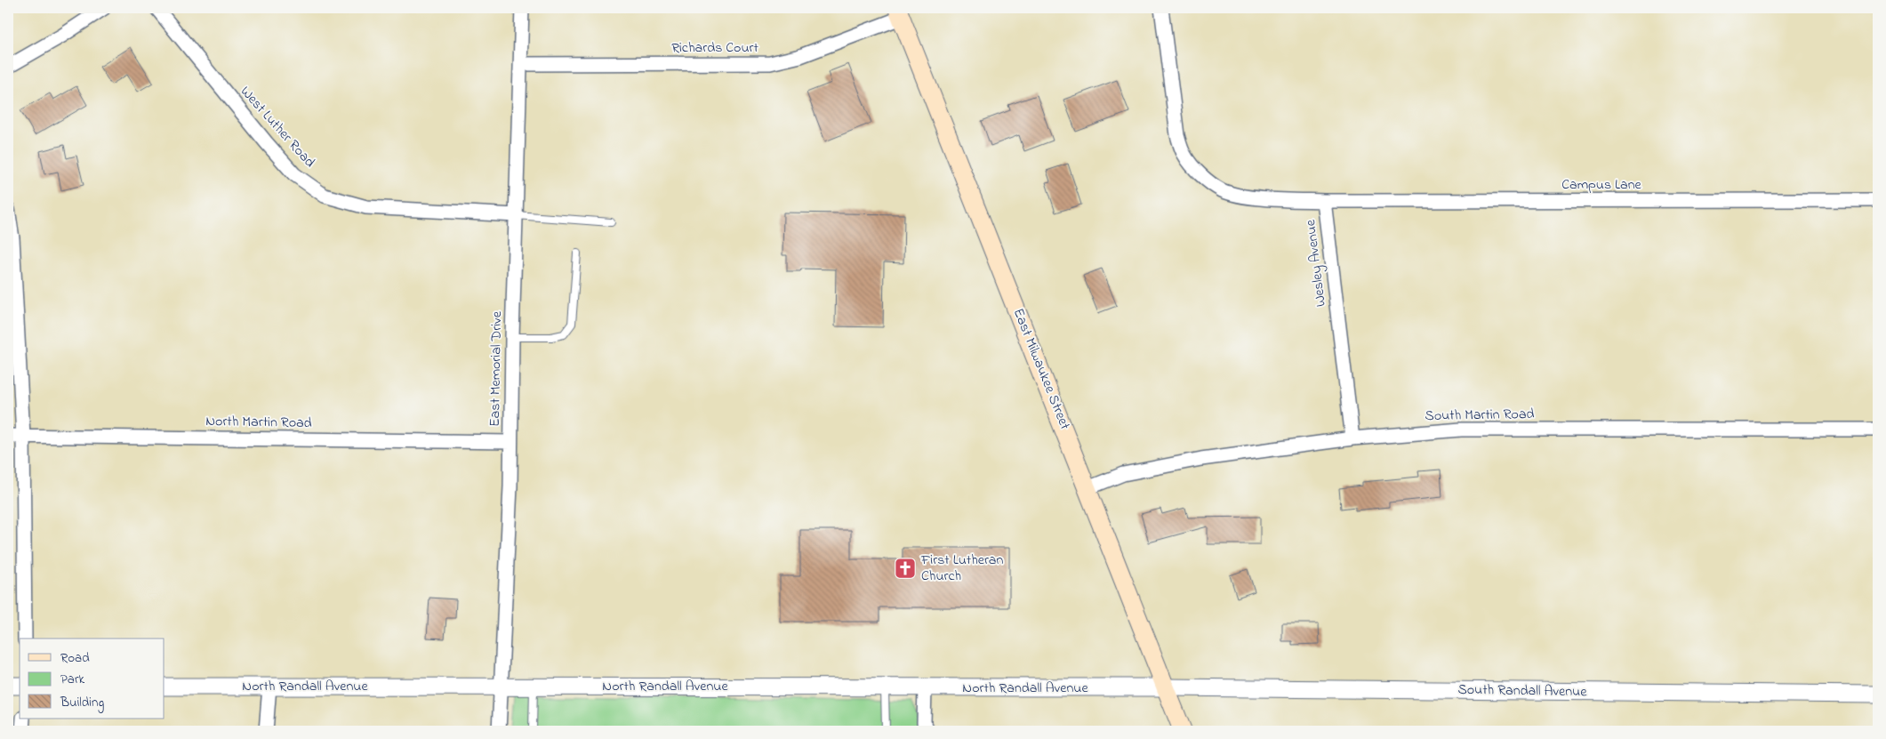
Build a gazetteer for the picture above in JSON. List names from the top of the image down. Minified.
{"streets":{"main road":["East Milwaukee Street"],"street":["Richards Court","West Luther Road","Campus Lane","Wesley Avenue","East Memorial Drive","South Martin Road","North Martin Road","North Randall Avenue","South Randall Avenue"]},"crossings":[["Richards Court","East Memorial Drive"],["Richards Court","East Milwaukee Street"],["West Luther Road","East Memorial Drive"],["Campus Lane","Wesley Avenue"],["Wesley Avenue","South Martin Road"],["East Memorial Drive","North Martin Road"],["East Memorial Drive","North Randall Avenue"],["East Milwaukee Street","South Martin Road"],["East Milwaukee Street","North Randall Avenue"],["East Milwaukee Street","South Randall Avenue"],["North Randall Avenue","South Randall Avenue"]],"places":{"church":["First Lutheran Church"]},"legend":["Road","Park","Building"]}
